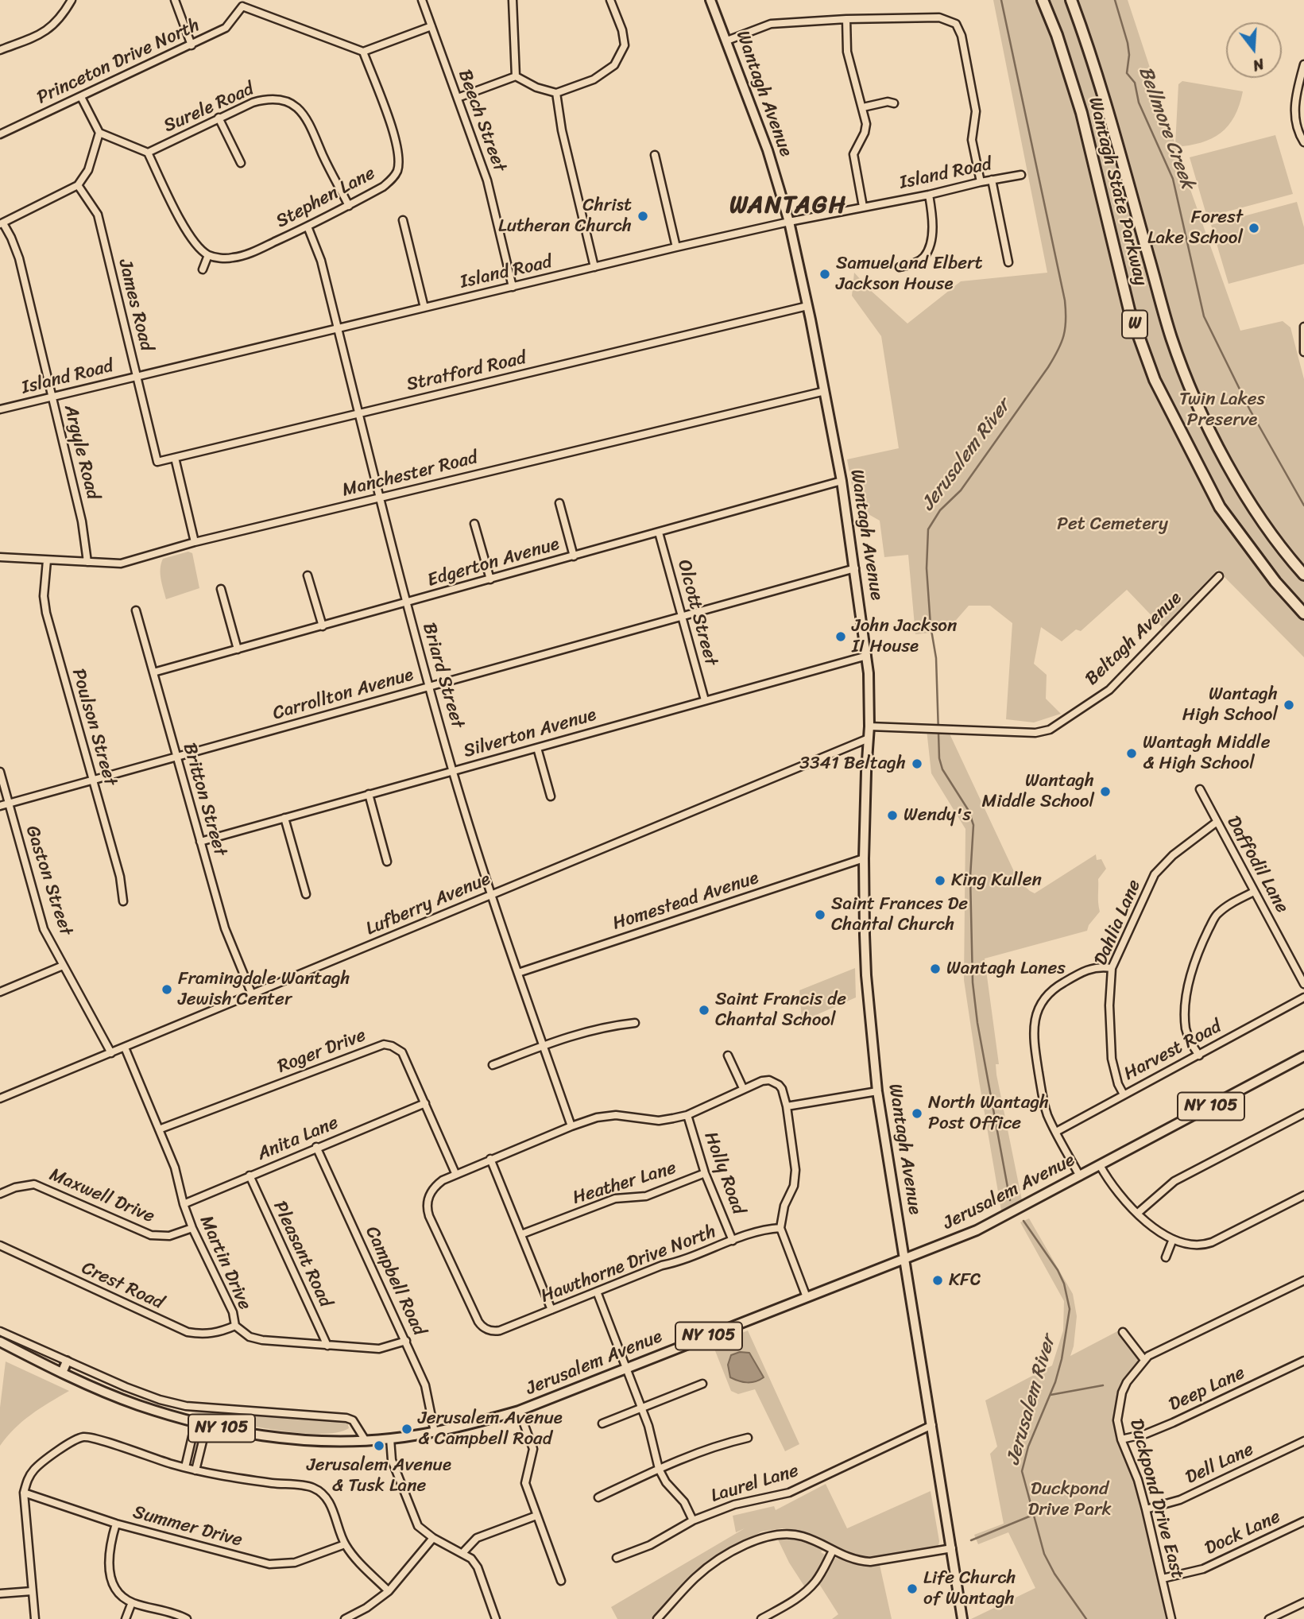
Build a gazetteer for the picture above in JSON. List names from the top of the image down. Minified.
{"streets":{"highway":["Wantagh State Parkway","W"],"main road":["Wantagh Avenue","NY 105","Jerusalem Avenue"],"street":["Princeton Drive North","Surele Road","Beech Street","Island Road","Stephen Lane","James Road","Stratford Road","Argyle Road","Manchester Road","Edgerton Avenue","Olcott Street","Beltagh Avenue","Briard Street","Carrollton Avenue","Poulson Street","Silverton Avenue","Britton Street","Daffodil Lane","Gaston Street","Homestead Avenue","Lufberry Avenue","Dahlia Lane","Harvest Road","Roger Drive","Anita Lane","Holly Road","Heather Lane","Maxwell Drive","Pleasant Road","Martin Drive","Hawthorne Drive North","Campbell Road","Crest Road","Deep Lane","Dell Lane","Laurel Lane","Duckpond Drive East","Summer Drive","Dock Lane"]},"crossings":[["Wantagh Avenue","Island Road"],["Wantagh Avenue","Stratford Road"],["Wantagh Avenue","Manchester Road"],["Wantagh Avenue","Edgerton Avenue"],["Wantagh Avenue","Beltagh Avenue"],["Wantagh Avenue","Carrollton Avenue"],["Wantagh Avenue","Silverton Avenue"],["Wantagh Avenue","Homestead Avenue"],["Wantagh Avenue","Lufberry Avenue"],["Wantagh Avenue","Jerusalem Avenue"],["Wantagh Avenue","Laurel Lane"],["Surele Road","Stephen Lane"],["Beech Street","Island Road"],["Island Road","James Road"],["Island Road","Argyle Road"],["Island Road","Briard Street"],["Stephen Lane","Briard Street"],["James Road","Stratford Road"],["Stratford Road","Briard Street"],["Argyle Road","Manchester Road"],["Manchester Road","Briard Street"],["Manchester Road","Poulson Street"],["Edgerton Avenue","Olcott Street"],["Edgerton Avenue","Briard Street"],["Edgerton Avenue","Britton Street"],["Olcott Street","Carrollton Avenue"],["Olcott Street","Silverton Avenue"],["Briard Street","Carrollton Avenue"],["Briard Street","Silverton Avenue"],["Briard Street","Homestead Avenue"],["Briard Street","Lufberry Avenue"],["Carrollton Avenue","Poulson Street"],["Carrollton Avenue","Britton Street"],["Carrollton Avenue","Gaston Street"],["Silverton Avenue","Britton Street"],["Britton Street","Lufberry Avenue"],["Daffodil Lane","Dahlia Lane"],["Gaston Street","Lufberry Avenue"],["Lufberry Avenue","Martin Drive"],["Dahlia Lane","Harvest Road"],["Roger Drive","Anita Lane"],["Roger Drive","Martin Drive"],["Roger Drive","Hawthorne Drive North"],["Anita Lane","Pleasant Road"],["Anita Lane","Martin Drive"],["Anita Lane","Campbell Road"],["Holly Road","Heather Lane"],["Holly Road","Hawthorne Drive North"],["Jerusalem Avenue","Campbell Road"],["Maxwell Drive","Martin Drive"],["Pleasant Road","Martin Drive"],["Martin Drive","Campbell Road"],["Martin Drive","Crest Road"],["Deep Lane","Duckpond Drive East"],["Dell Lane","Duckpond Drive East"],["Duckpond Drive East","Dock Lane"]],"districts":["WANTAGH"],"water":["Bellmore Creek","Jerusalem River"],"parks":["Twin Lakes Preserve","Pet Cemetery","Duckpond Drive Park"],"places":["Christ Lutheran Church","Forest Lake School","Samuel and Elbert Jackson House","John Jackson II House","Wantagh High School","Wantagh Middle & High School","3341 Beltagh","Wantagh Middle School","Wendy's","King Kullen","Saint Frances De Chantal Church","Wantagh Lanes","Framingdale Wantagh Jewish Center","Saint Francis de Chantal School","North Wantagh Post Office","KFC","Jerusalem Avenue & Campbell Road","Jerusalem Avenue & Tusk Lane","Life Church of Wantagh"],"north":"bottom"}
